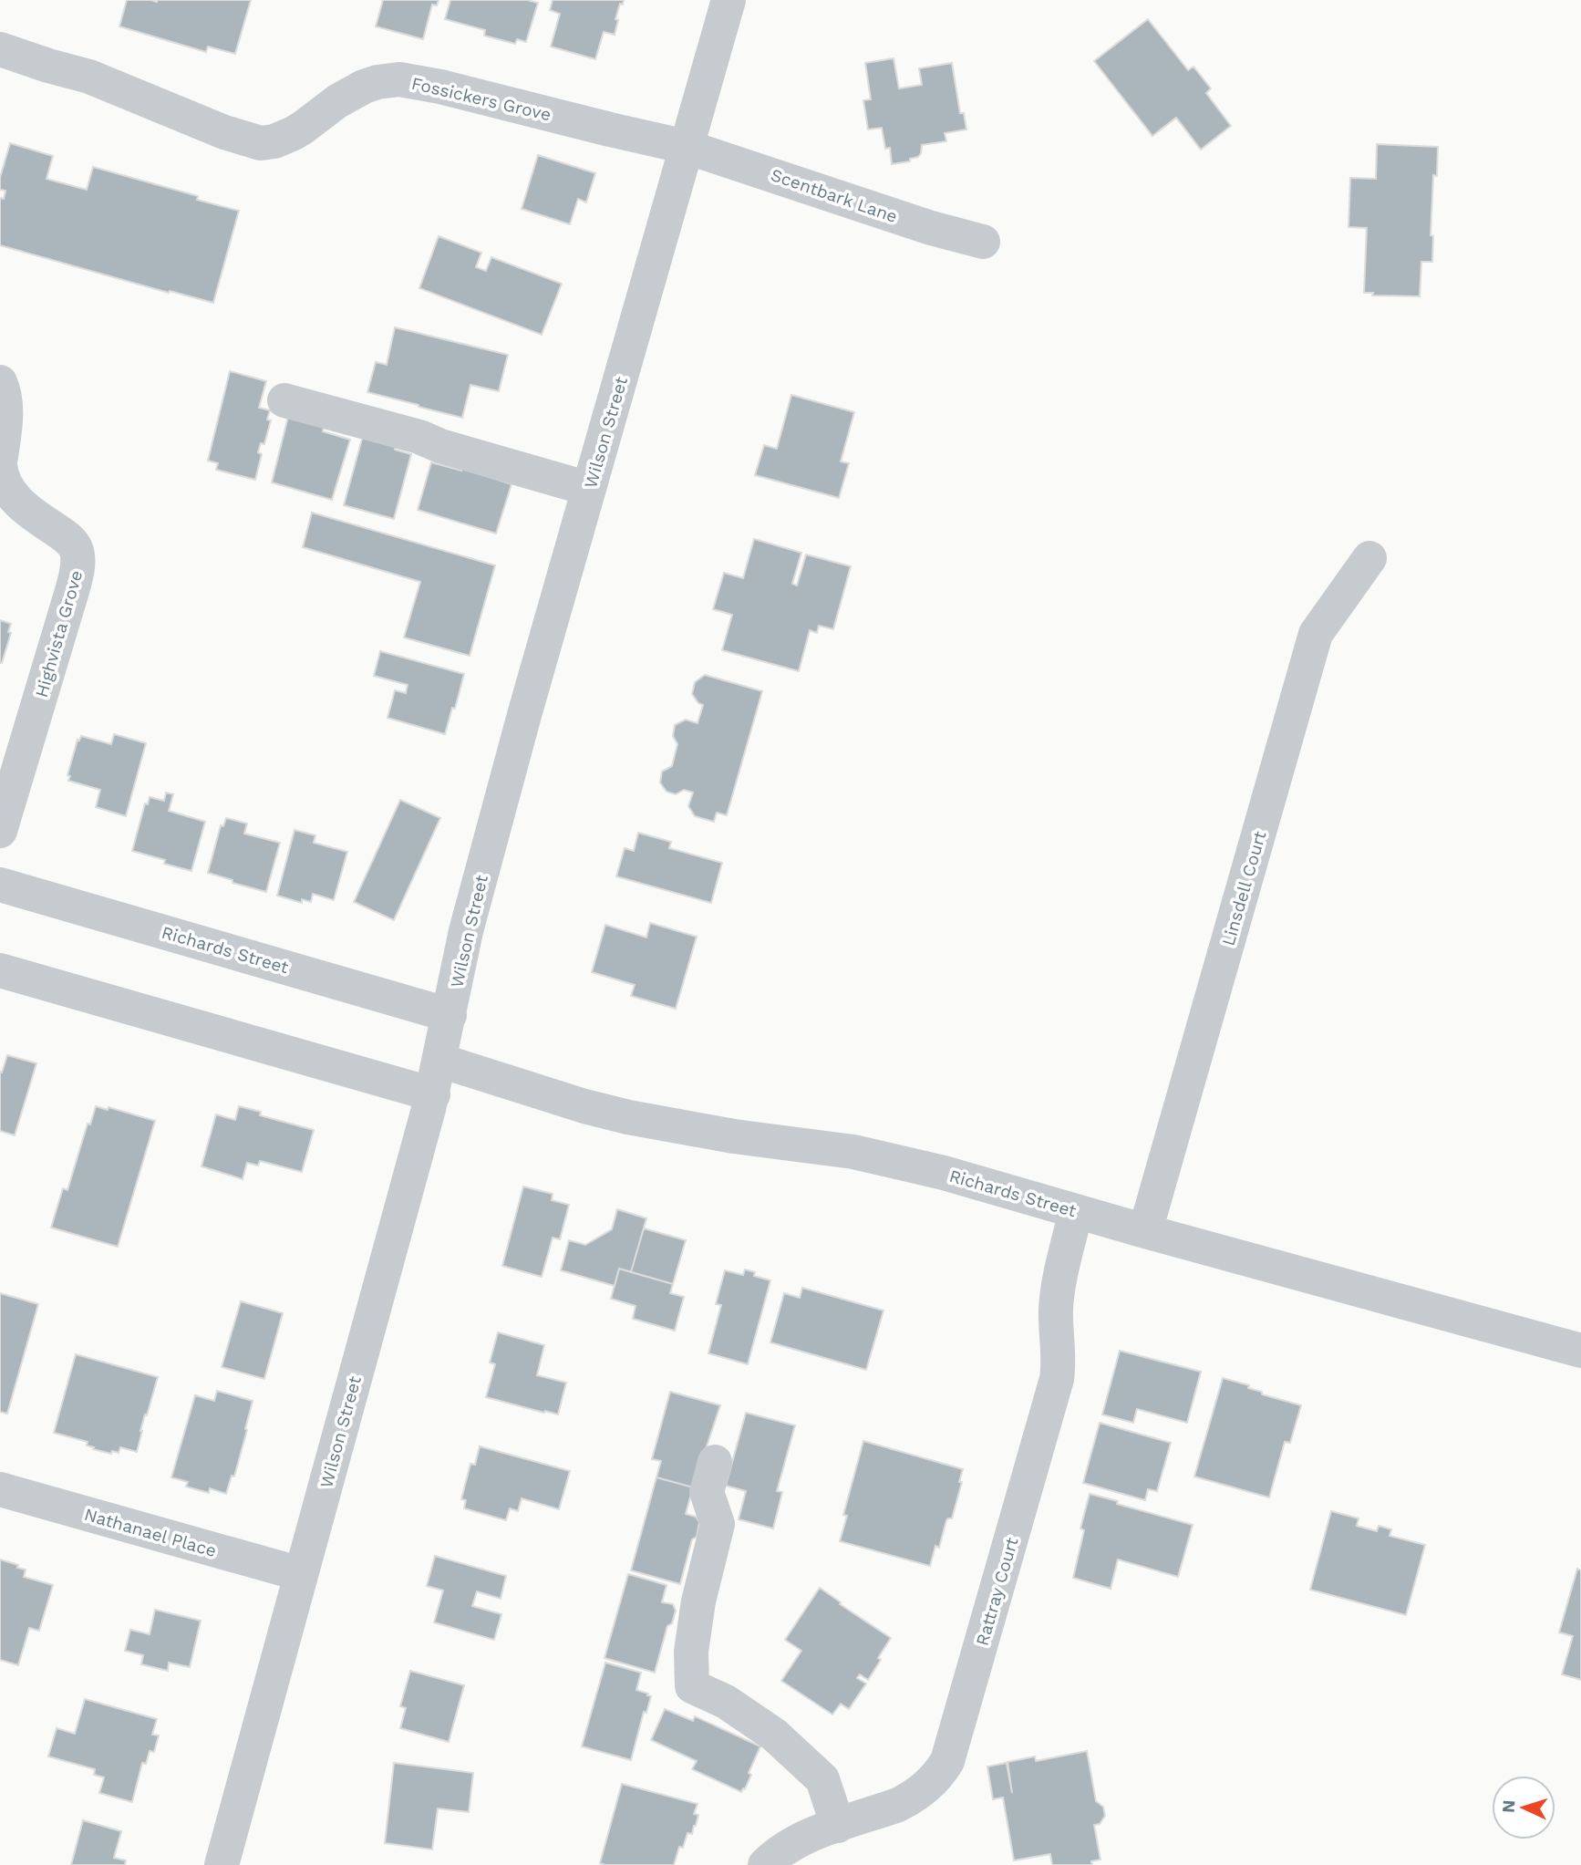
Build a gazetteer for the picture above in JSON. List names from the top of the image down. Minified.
{"streets":{"street":["Fossickers Grove","Scentbark Lane","Wilson Street","Highvista Grove","Linsdell Court","Richards Street","Nathanael Place","Rattray Court"]},"crossings":[["Fossickers Grove","Scentbark Lane"],["Fossickers Grove","Wilson Street"],["Scentbark Lane","Wilson Street"],["Wilson Street","Richards Street"],["Wilson Street","Nathanael Place"],["Linsdell Court","Richards Street"],["Richards Street","Rattray Court"]],"north":"left"}
